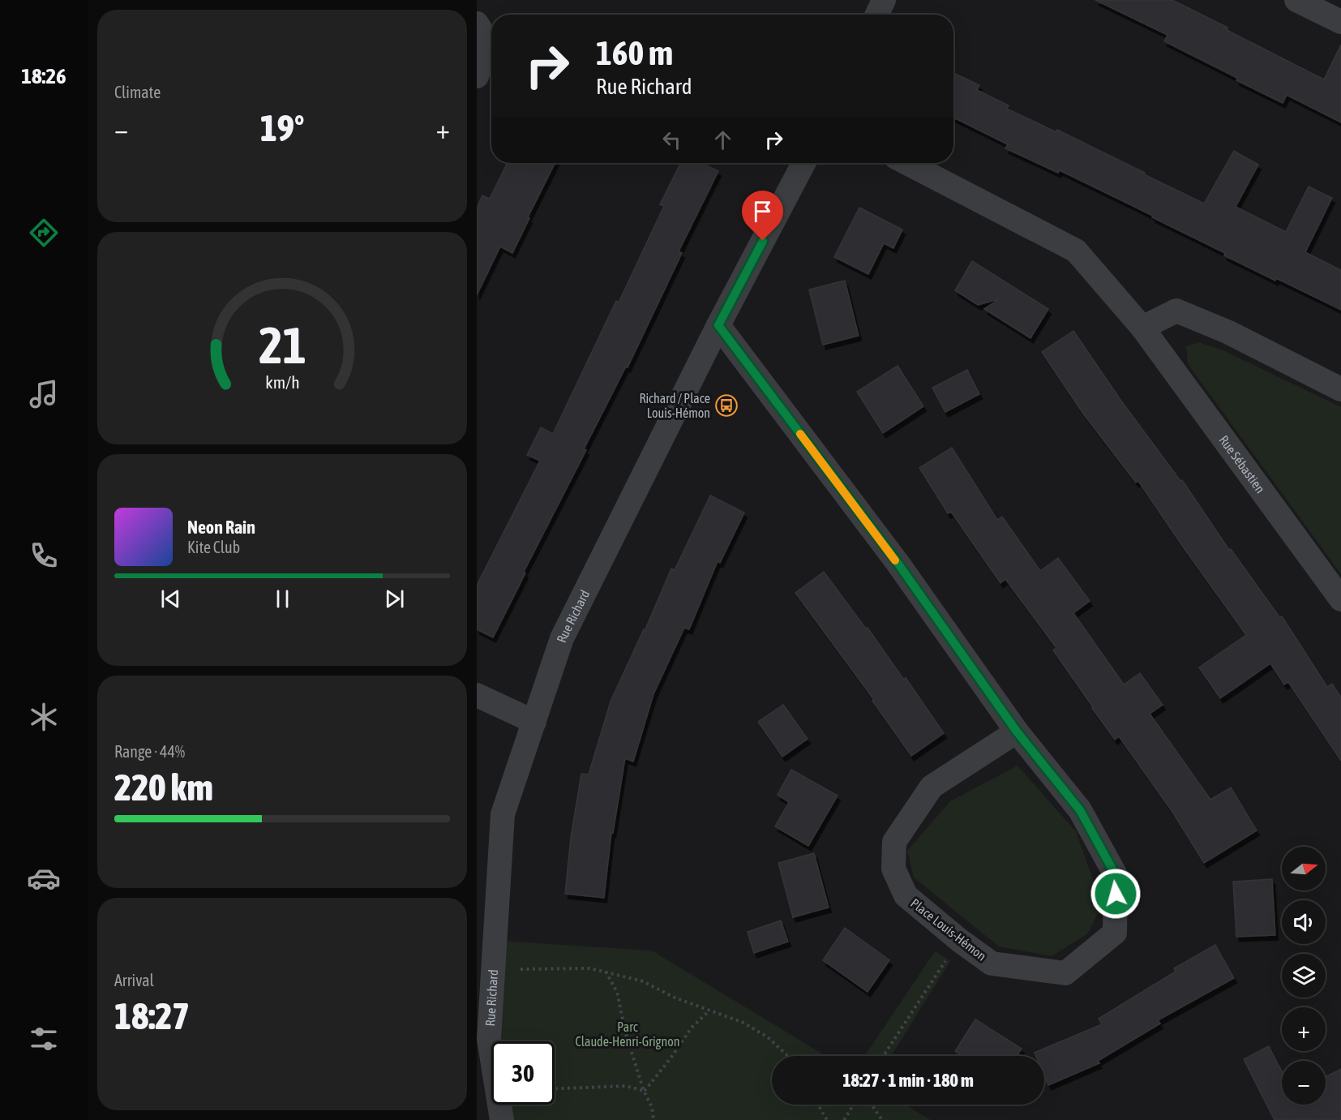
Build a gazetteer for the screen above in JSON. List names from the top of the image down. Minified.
{"streets":{"street":["Rue Sébastien","Rue Richard","Place Louis-Hémon"]},"crossings":[["Rue Richard","Place Louis-Hémon"]],"parks":["Parc Claude-Henri-Grignon"],"places":{"bus stop":["Richard / Place Louis-Hémon"]},"north":"right","page":{"tabs":"18:26","tile":["Climate",["Range · 44%","220 km"],["Arrival","18:27"]],"turn":["160 m","Rue Richard"],"heat":["−","19°","+"],"song":["Neon Rain","Kite Club"],"map_buttons":["+","−"],"limit":"30","trip":"18:27 · 1 min · 180 m","gauge":["21","km/h"]}}
